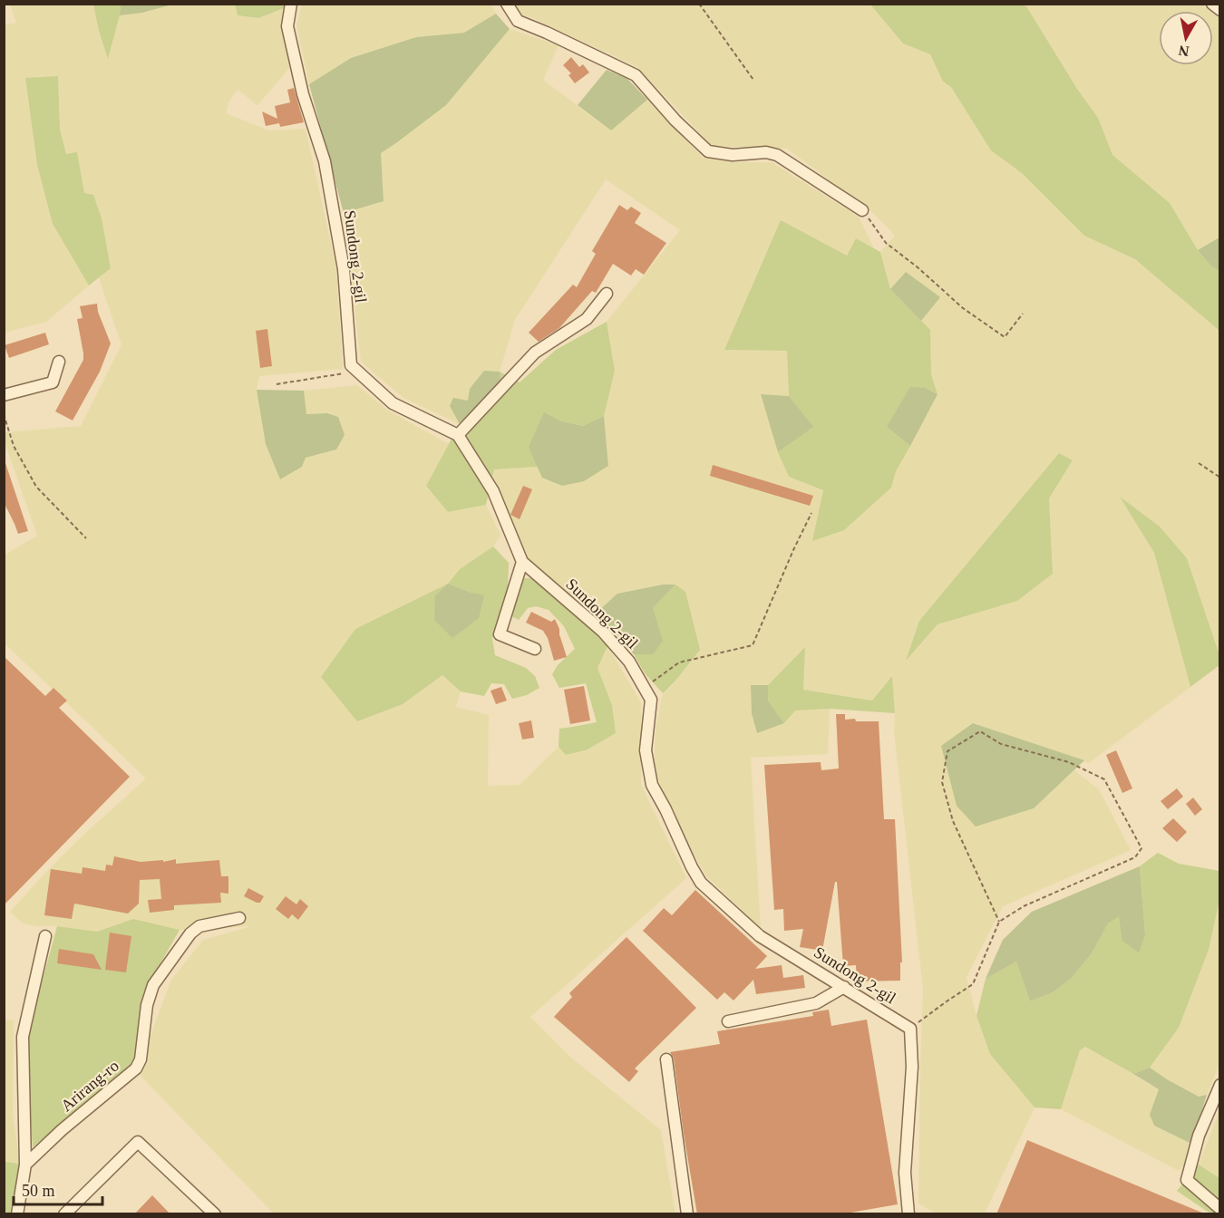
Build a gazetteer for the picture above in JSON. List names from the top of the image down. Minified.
{"streets":{"street":["Sundong 2-gil","Arirang-ro"]},"scale_bar":"50 m","north":"bottom"}
